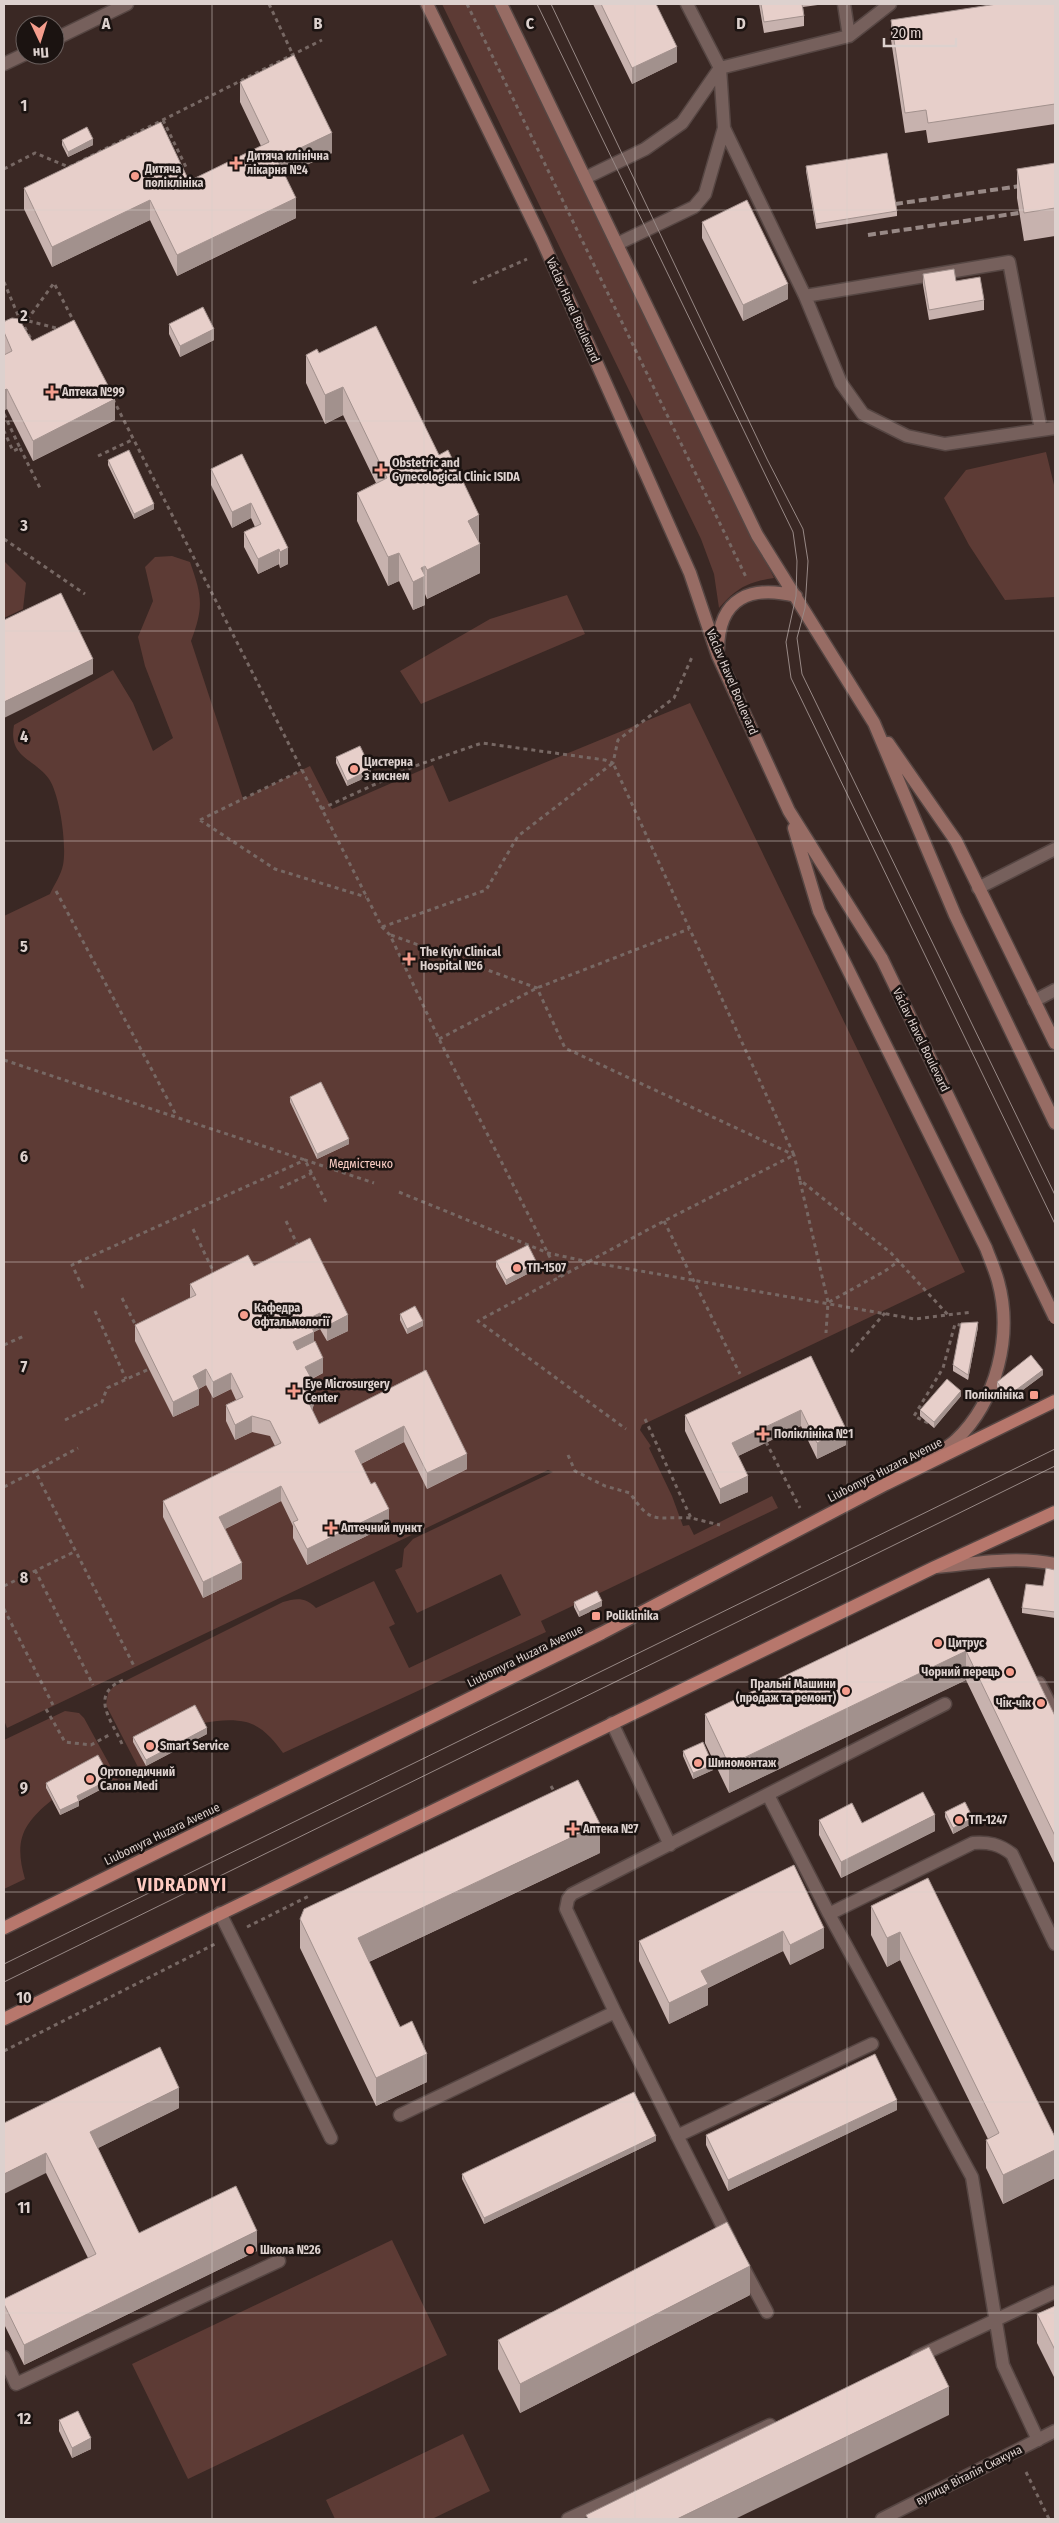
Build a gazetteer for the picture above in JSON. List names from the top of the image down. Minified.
{"streets":{"main road":["Václav Havel Boulevard","Liubomyra Huzara Avenue"],"street":["вулиця Віталія Скакуна"]},"districts":["VIDRADNYI"],"parks":["Медмістечко"],"places":{"health":["Дитяча клінічна лікарня №4","Аптека №99","Obstetric and Gynecological Clinic ISIDA","The Kyiv Clinical Hospital №6","Eye Microsurgery Center","Поліклініка №1","Аптечний пункт","Аптека №7"],"other":["Дитяча поліклініка","Цистерна з киснем","ТП-1507","Кафедра офтальмології","Цитрус","Чорний перець","Пральні Машини (продаж та ремонт)","Чік-чік","Smart Service","Шиномонтаж","Ортопедичний Салон Medi","ТП-1247","Школа №26"],"transit":["Поліклініка","Poliklinika"]},"scale_bar":"20 m","north":"bottom","grid":{"columns":["A","B","C","D"],"rows":["1","2","3","4","5","6","7","8","9","10","11","12"]}}
